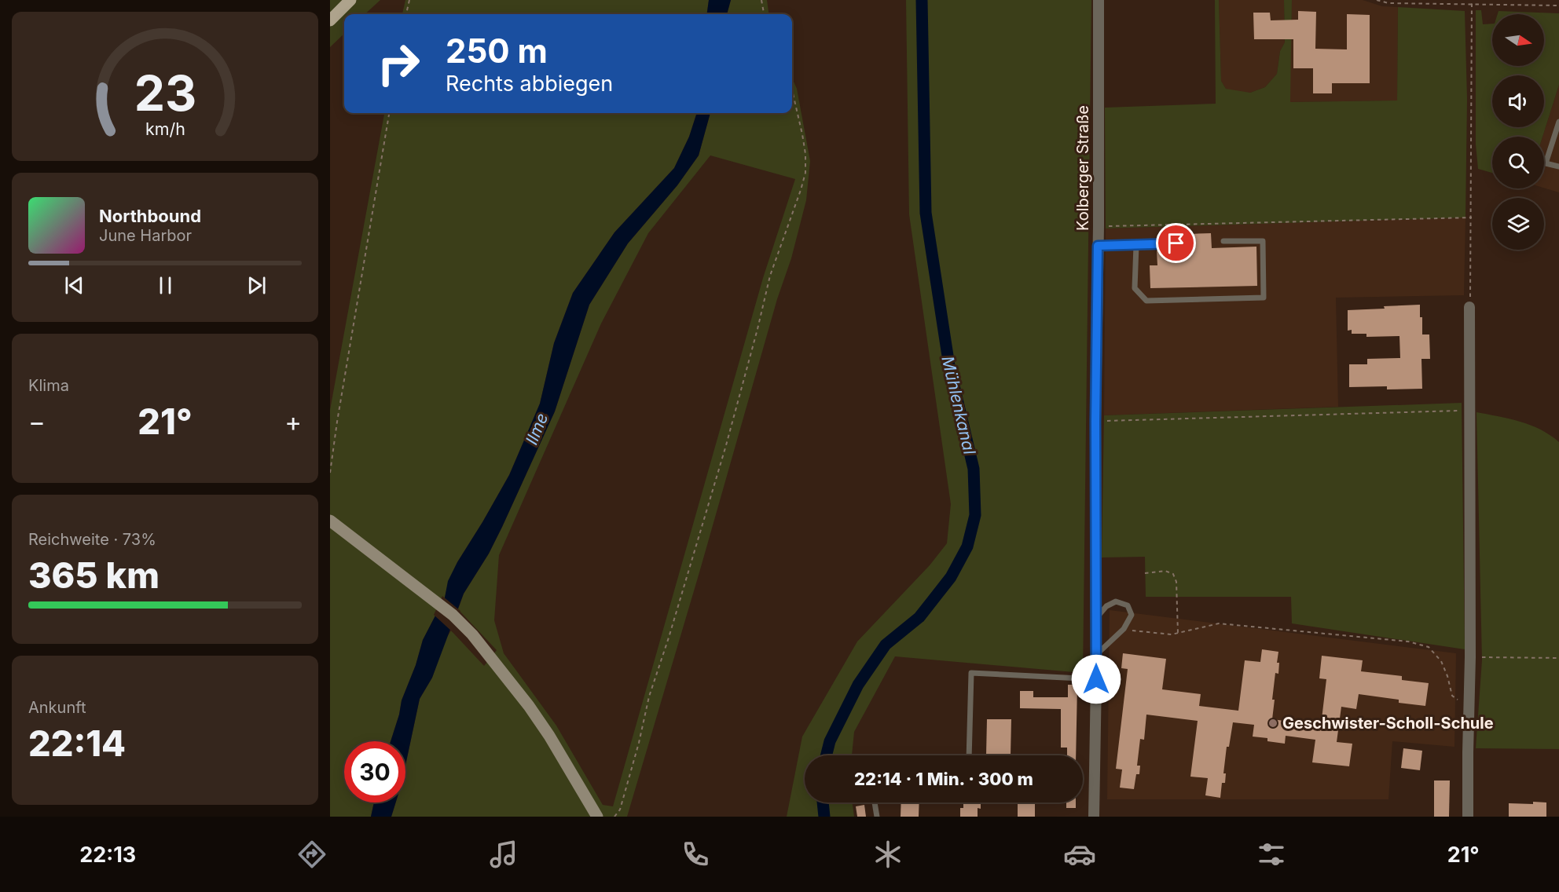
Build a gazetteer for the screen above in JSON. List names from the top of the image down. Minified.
{"streets":{"street":["Kolberger Straße"]},"water":["Mühlenkanal","Ilme"],"places":["Geschwister-Scholl-Schule"],"north":"right","page":{"turn":["250 m","Rechts abbiegen"],"song":["Northbound","June Harbor"],"tile":["Klima",["Reichweite · 73%","365 km"],["Ankunft","22:14"]],"heat":["−","21°","+"],"limit":"30","trip":"22:14 · 1 Min. · 300 m","tabs":["22:13","21°"],"gauge":["23","km/h"]}}
